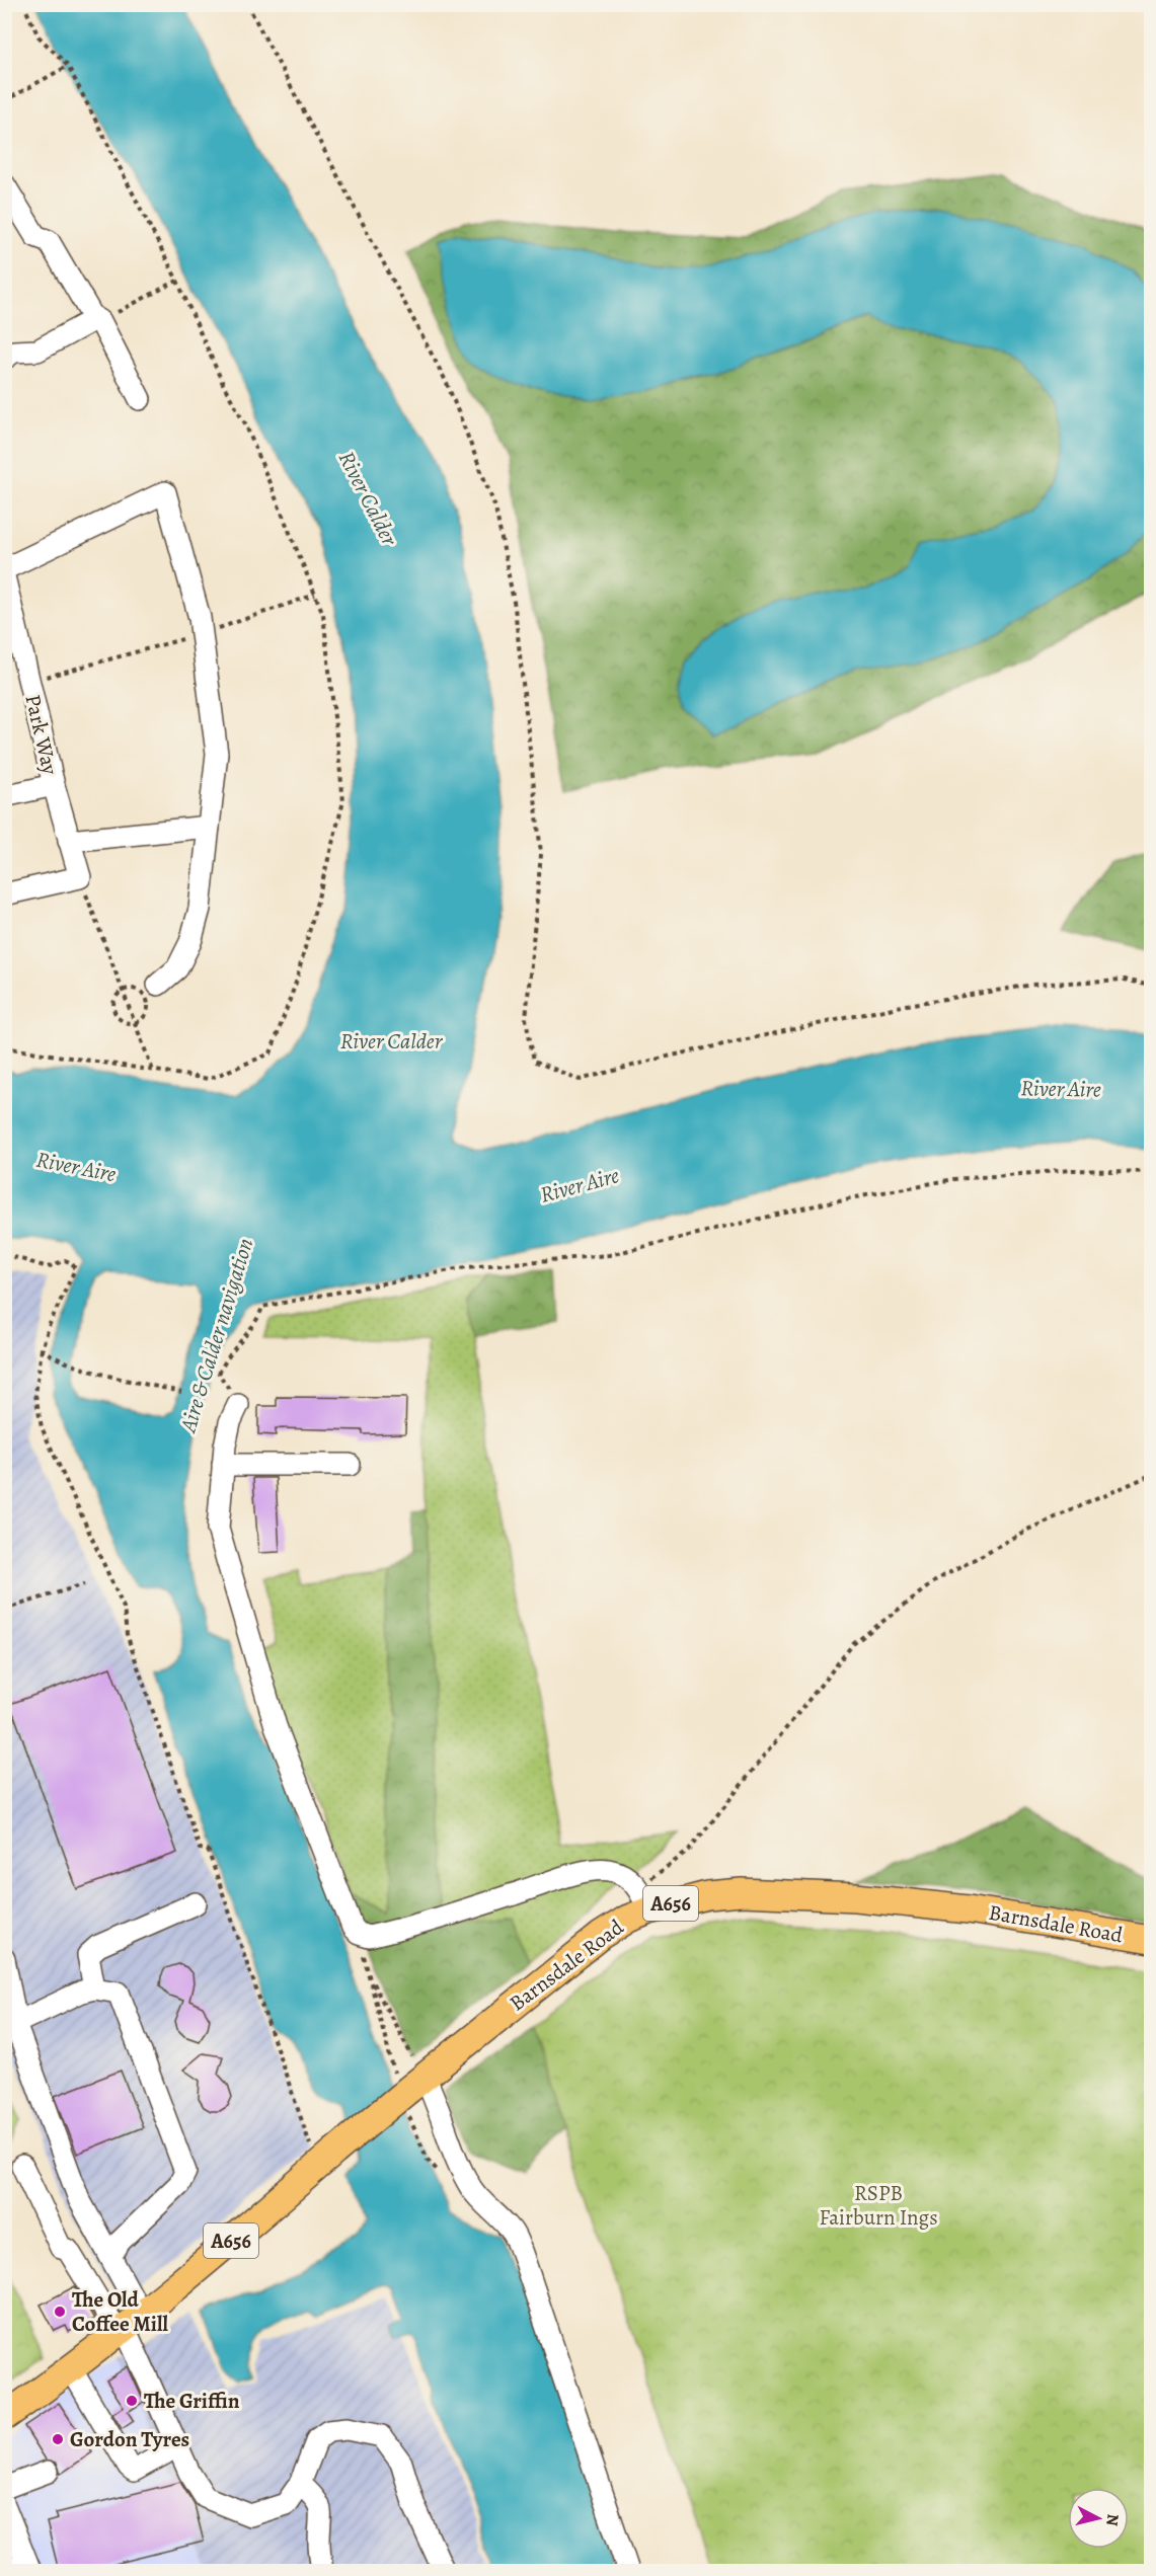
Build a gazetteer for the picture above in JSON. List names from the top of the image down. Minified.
{"streets":{"main road":["A656","Barnsdale Road"],"street":["Park Way"]},"crossings":[["A656","Barnsdale Road"]],"water":["River Calder","River Aire","Aire & Calder navigation"],"parks":["RSPB Fairburn Ings"],"places":["The Old Coffee Mill","The Griffin","Gordon Tyres"],"north":"right"}
